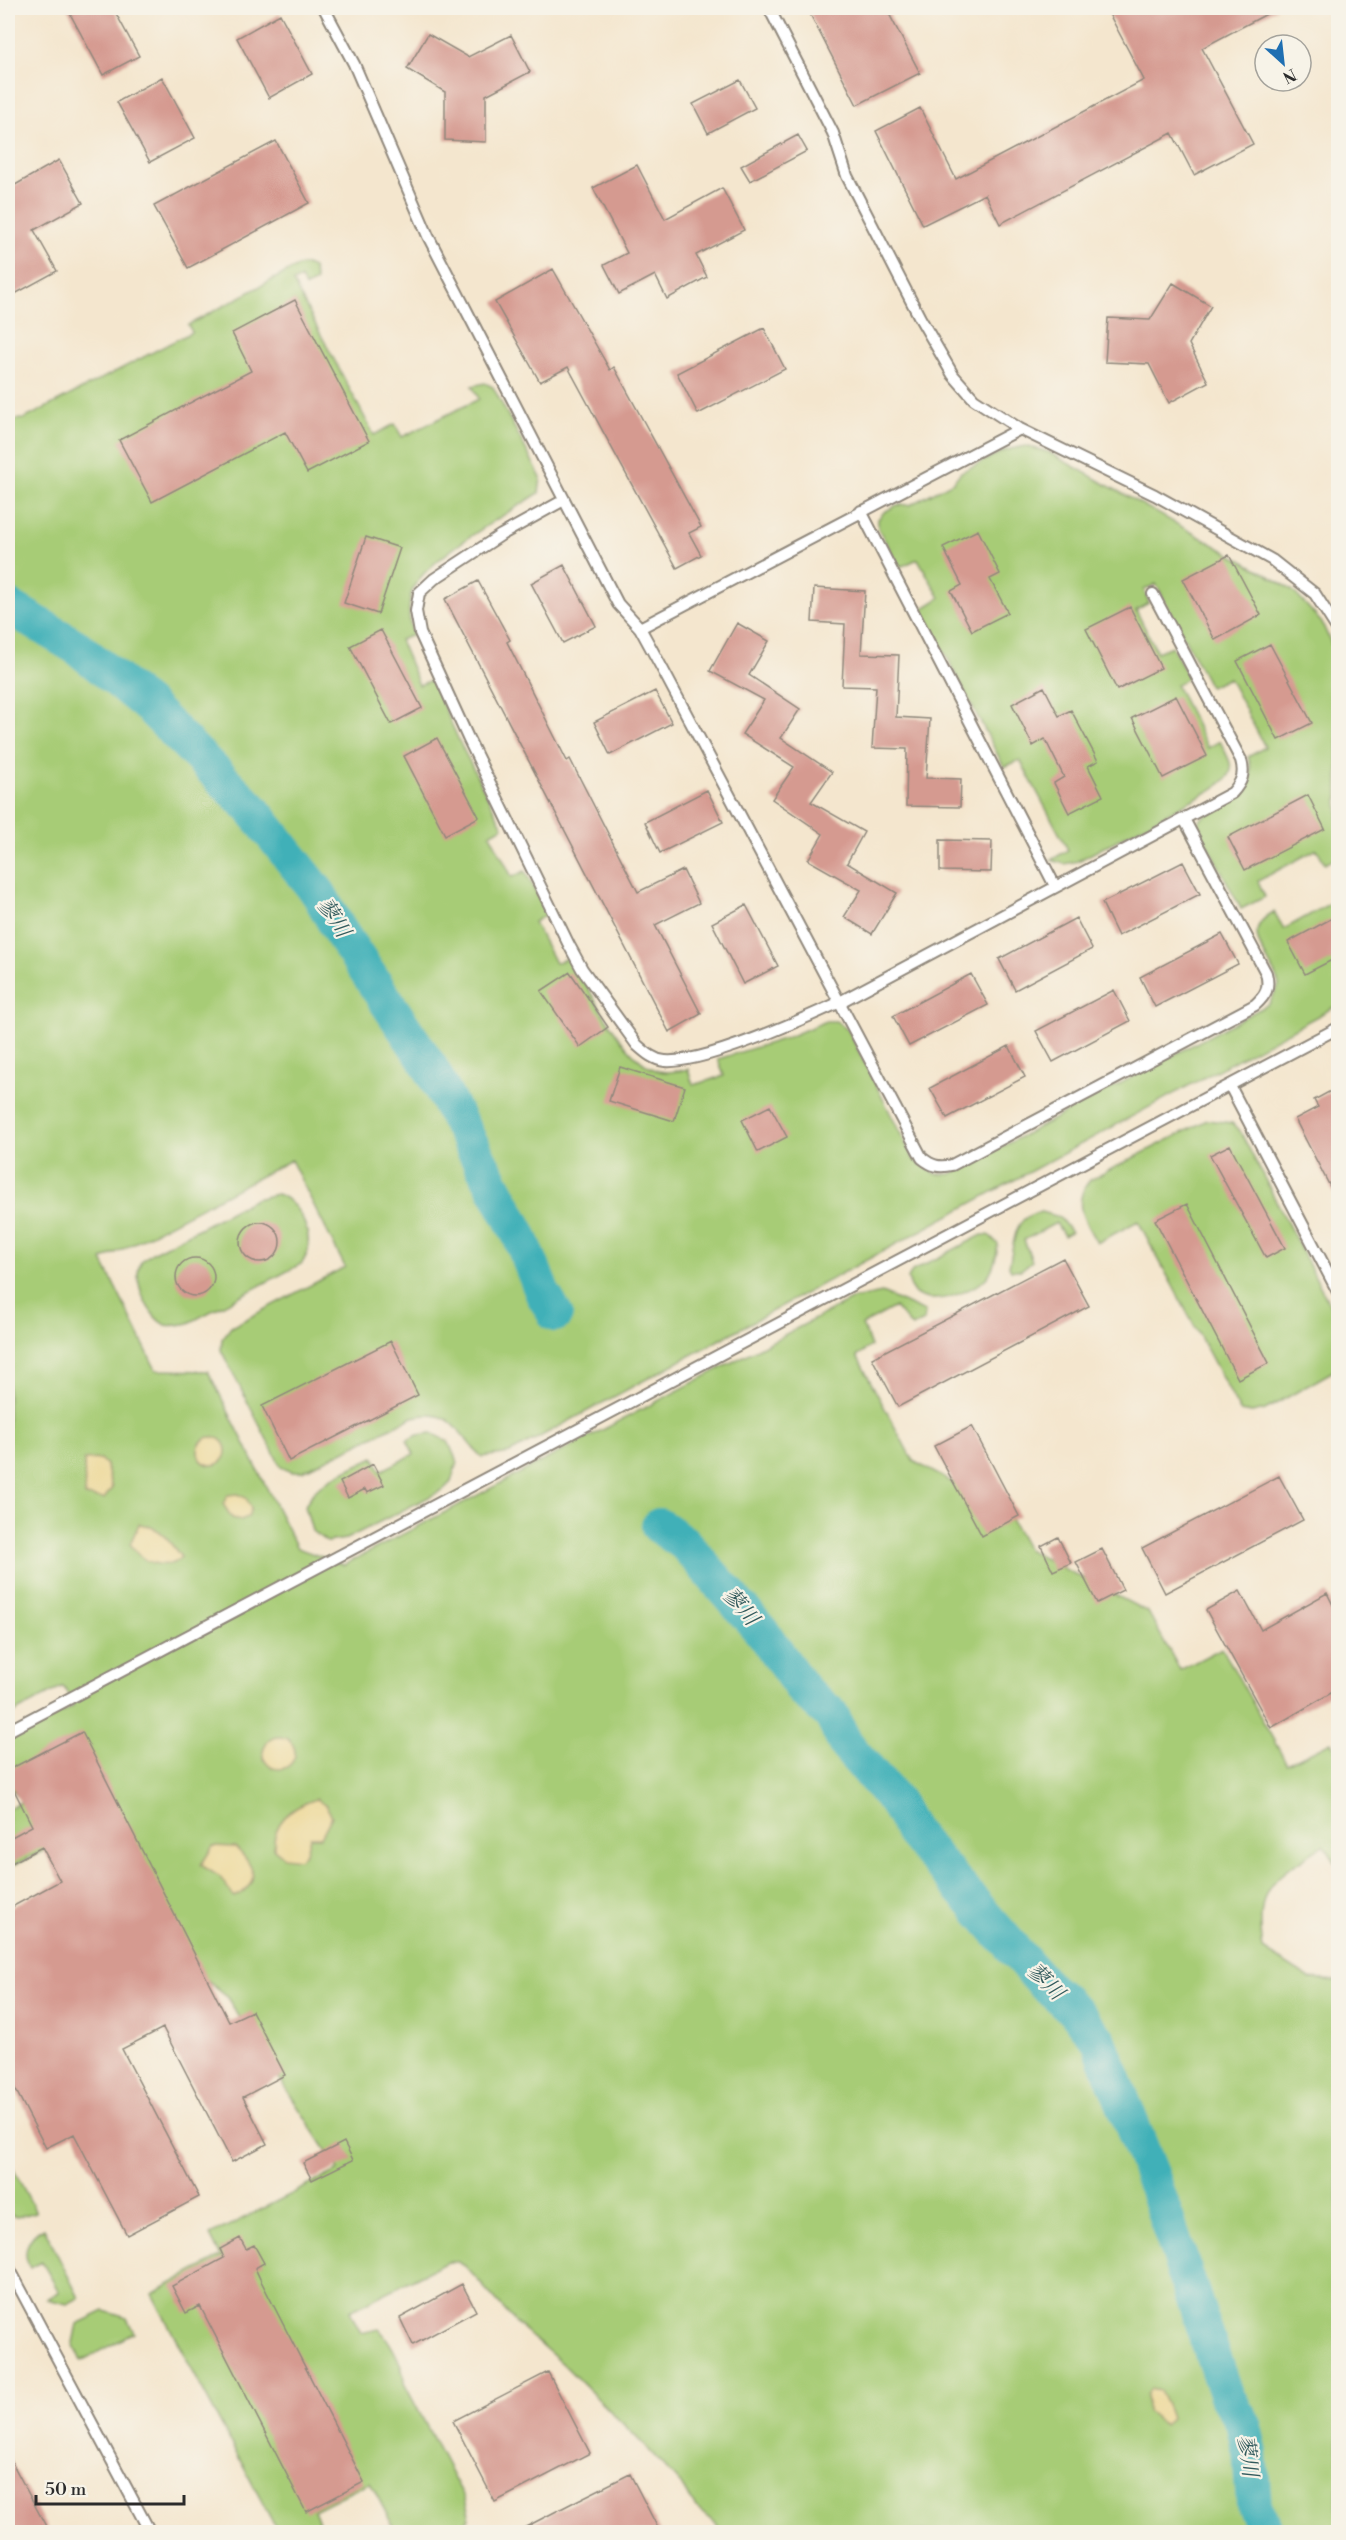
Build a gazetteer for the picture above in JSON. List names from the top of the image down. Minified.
{"water":["蓼川"],"scale_bar":"50 m","north":"bottom right"}
